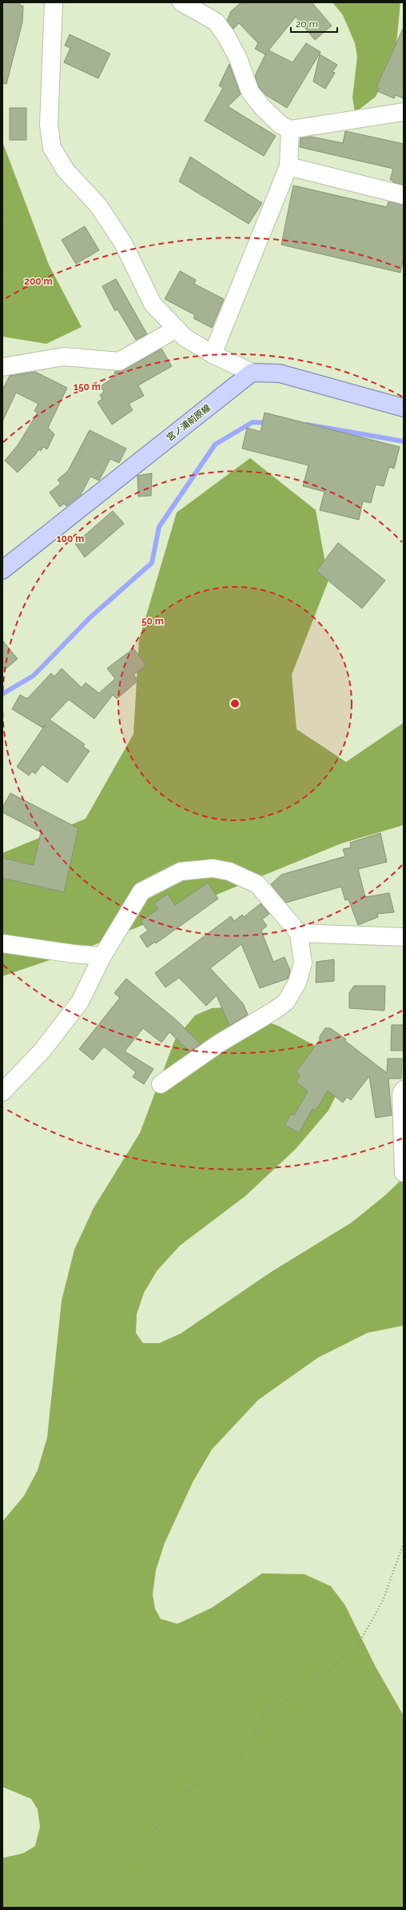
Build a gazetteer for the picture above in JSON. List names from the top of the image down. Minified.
{"streets":{"main road":["宮ノ浦前原線"]},"scale_bar":"20 m","rings":["200 m","150 m","100 m","50 m"]}
